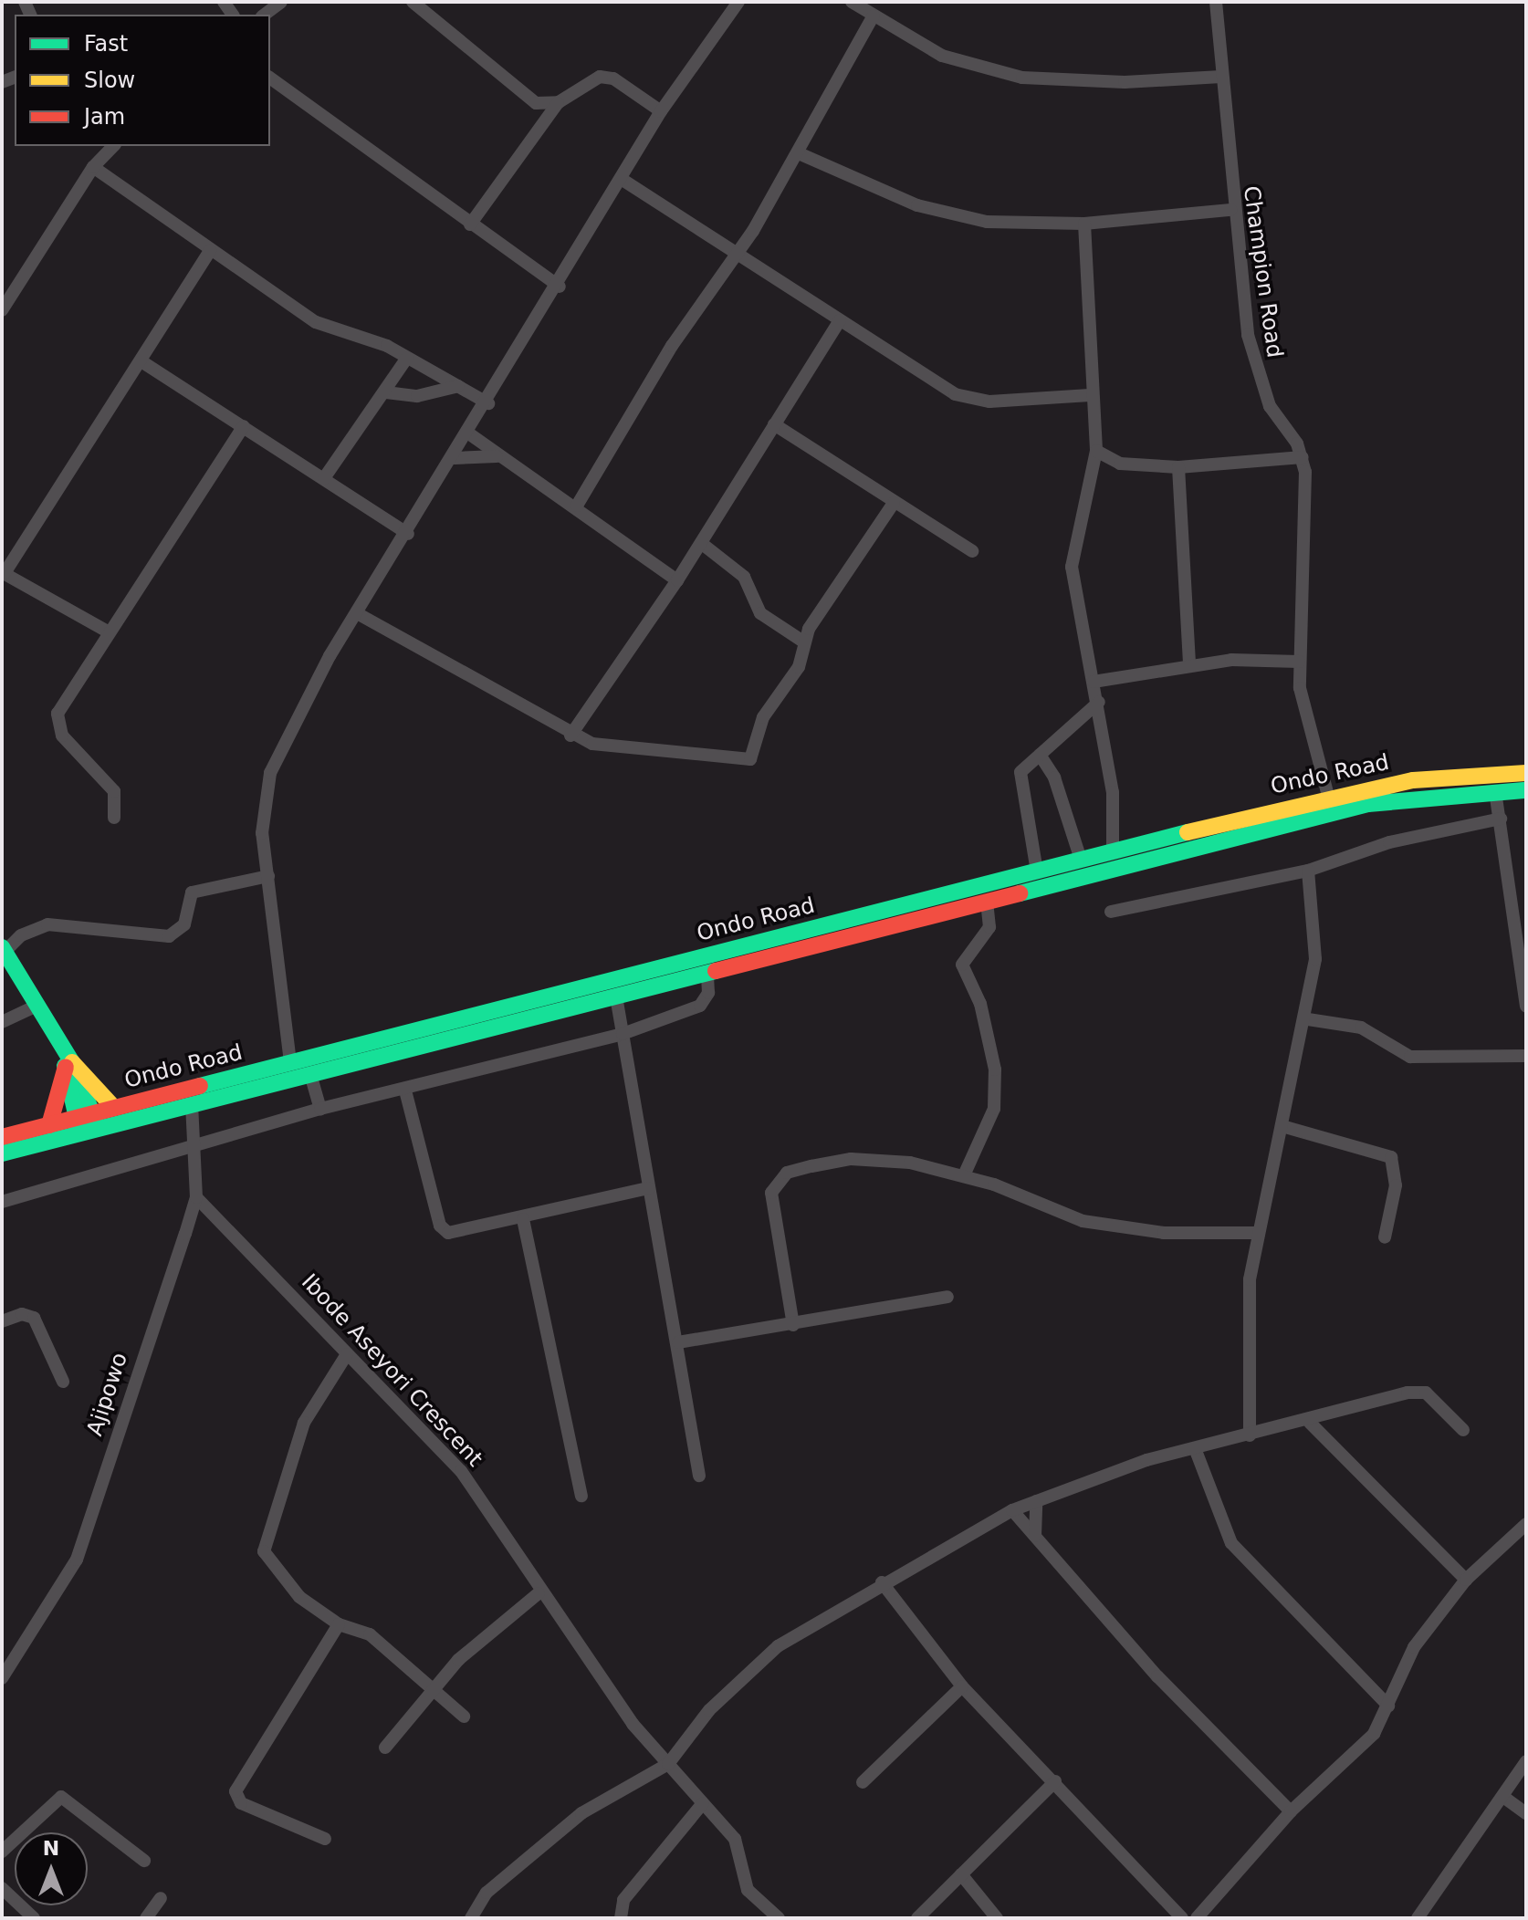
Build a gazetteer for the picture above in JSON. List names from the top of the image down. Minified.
{"streets":{"main road":["Ondo Road"],"street":["Champion Road","Ibode Aseyori Crescent","Ajipowo"]},"crossings":[["Ondo Road","Ajipowo"],["Ibode Aseyori Crescent","Ajipowo"]],"legend":["Fast","Slow","Jam"],"north":"top"}
